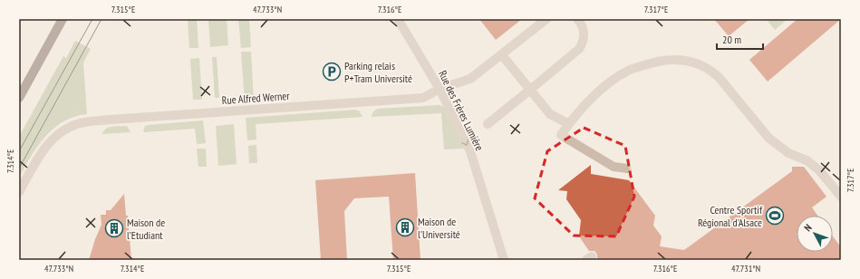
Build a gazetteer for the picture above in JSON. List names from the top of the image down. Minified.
{"streets":{"street":["Rue Alfred Werner","Rue des Frères Lumière"]},"crossings":[["Rue Alfred Werner","Rue des Frères Lumière"]],"one_way":["Rue des Frères Lumière"],"places":{"parking":["Parking relais P+Tram Université"],"sports":["Centre Sportif Régional d'Alsace"],"building":["Maison de l'Université","Maison de l’Etudiant"]},"scale_bar":"20 m","north":"top left","coordinates":["7.315°E","47.733°N","7.316°E","7.317°E","7.314°E","47.731°N"]}
